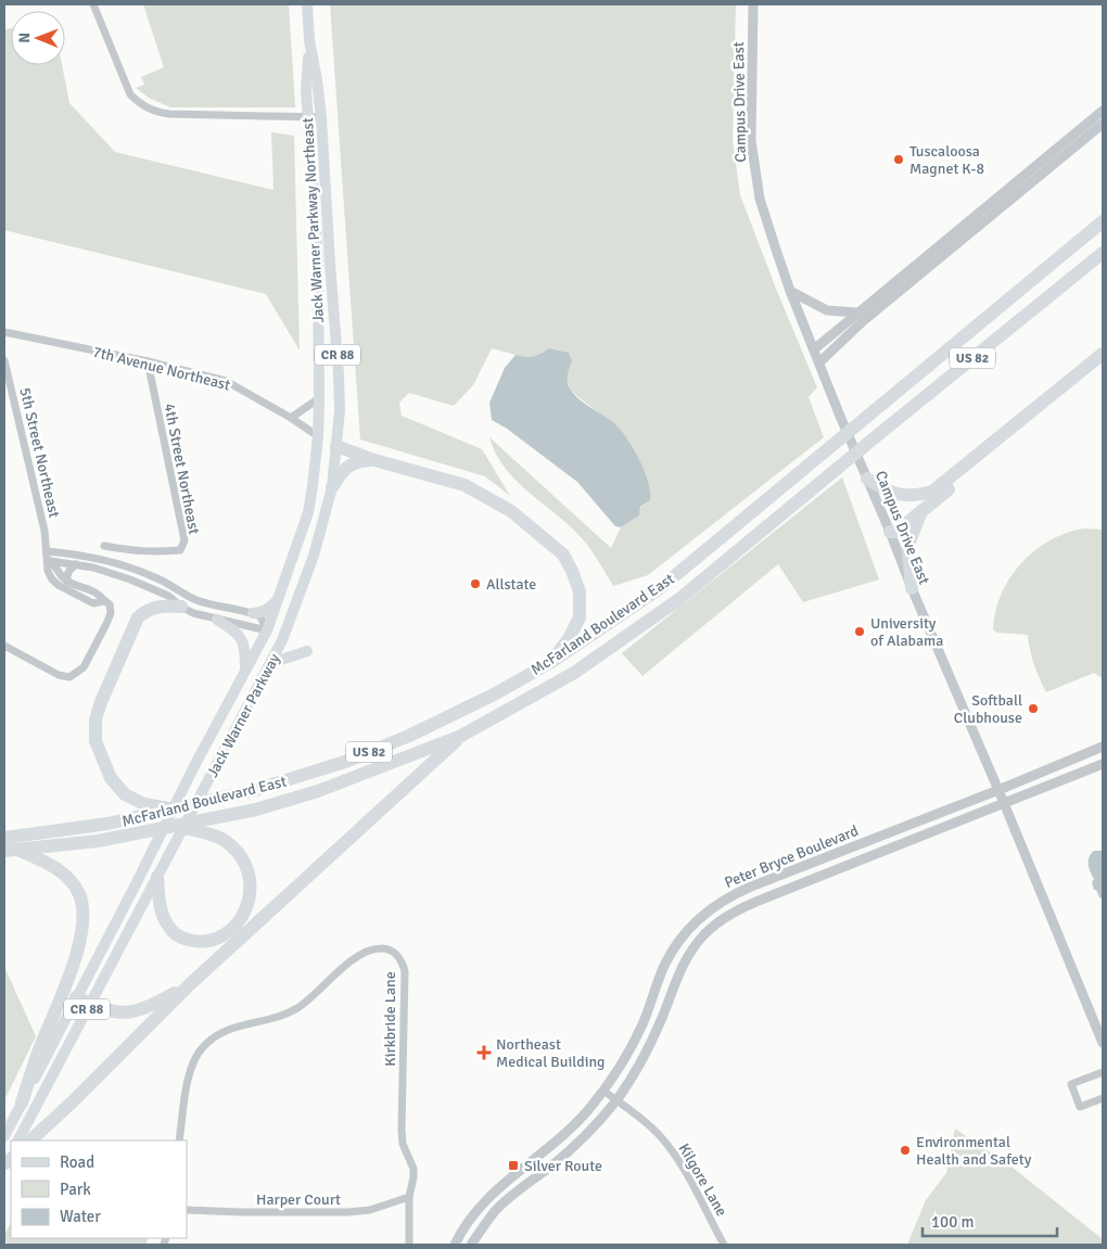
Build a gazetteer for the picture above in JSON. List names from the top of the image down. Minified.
{"streets":{"highway":["US 82","McFarland Boulevard East"],"main road":["Jack Warner Parkway Northeast","CR 88","7th Avenue Northeast","Jack Warner Parkway"],"street":["Campus Drive East","5th Street Northeast","4th Street Northeast","Peter Bryce Boulevard","Kirkbride Lane","Kilgore Lane","Harper Court"]},"crossings":[["Campus Drive East","Peter Bryce Boulevard"],["Jack Warner Parkway Northeast","7th Avenue Northeast"],["Jack Warner Parkway Northeast","Jack Warner Parkway"],["7th Avenue Northeast","4th Street Northeast"],["7th Avenue Northeast","Jack Warner Parkway"],["Peter Bryce Boulevard","Kilgore Lane"],["Kirkbride Lane","Harper Court"]],"places":{"other":["Tuscaloosa Magnet K-8","Allstate","University of Alabama","Softball Clubhouse","Environmental Health and Safety"],"health":["Northeast Medical Building"],"transit":["Silver Route"]},"legend":["Road","Park","Water"],"scale_bar":"100 m","north":"left"}
